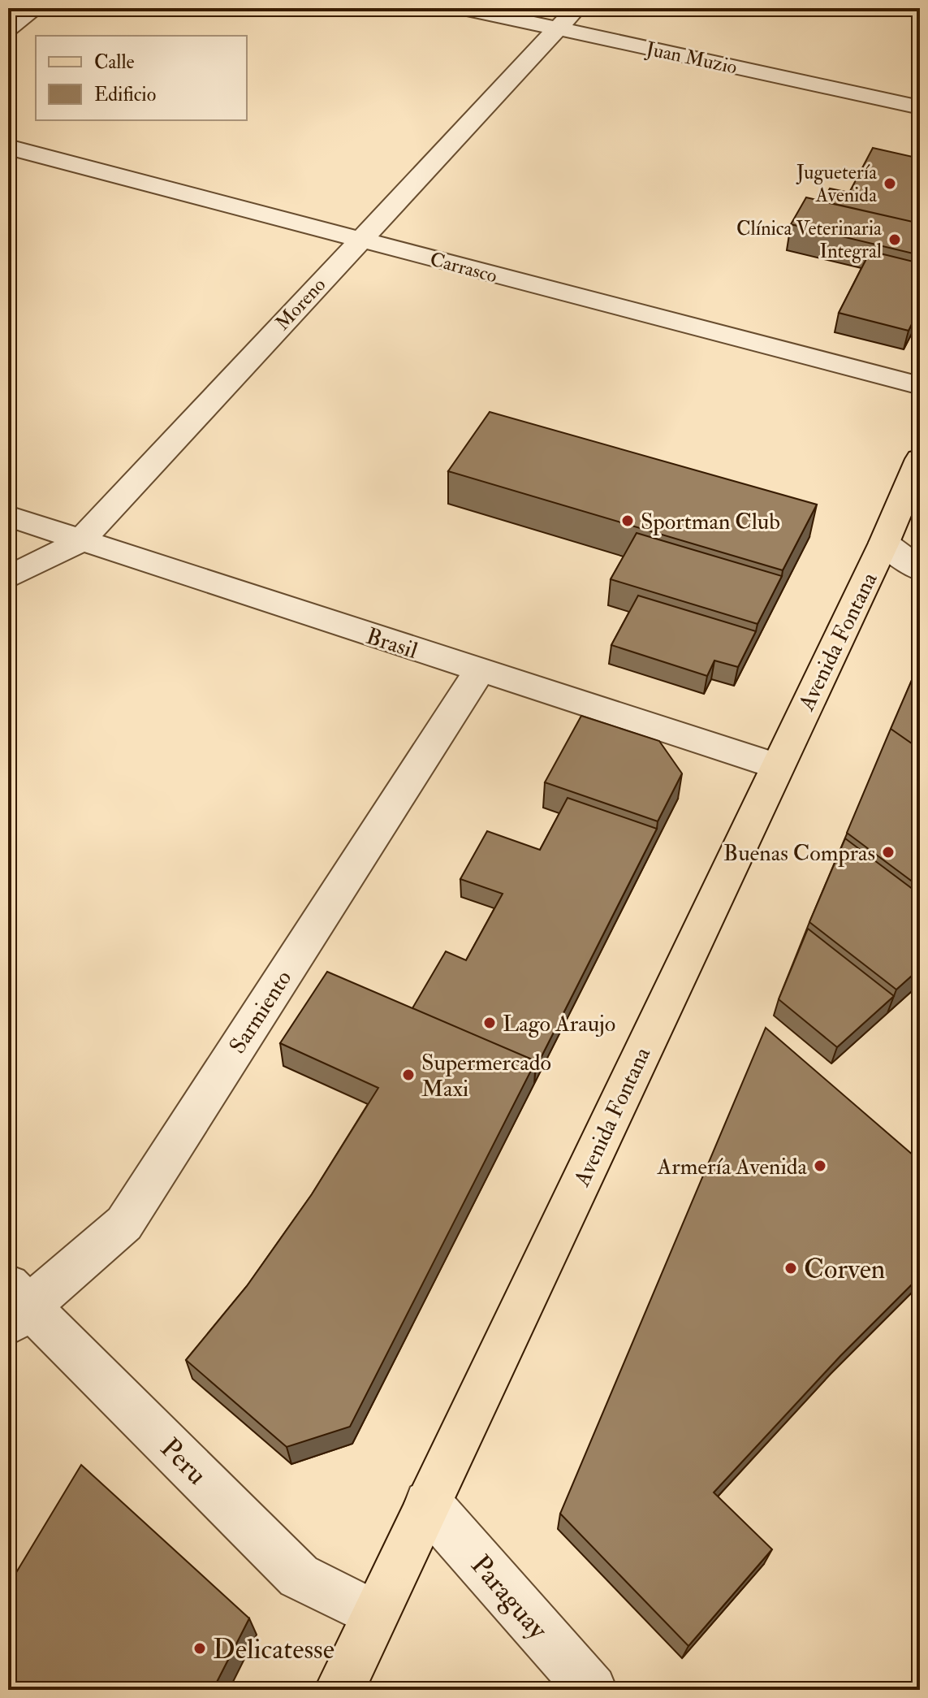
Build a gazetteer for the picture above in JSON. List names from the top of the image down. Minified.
{"streets":{"main road":["Avenida Fontana"],"street":["Juan Muzio","Carrasco","Moreno","Brasil","Sarmiento","Peru","Paraguay"]},"crossings":[["Juan Muzio","Moreno"],["Carrasco","Moreno"],["Moreno","Brasil"],["Avenida Fontana","Brasil"],["Avenida Fontana","Peru"],["Avenida Fontana","Paraguay"],["Brasil","Sarmiento"],["Sarmiento","Peru"]],"places":["Juguetería Avenida","Clínica Veterinaria Integral","Sportman Club","Buenas Compras","Lago Araujo","Supermercado Maxi","Armería Avenida","Corven","Delicatesse"],"legend":["Calle","Edificio"]}
